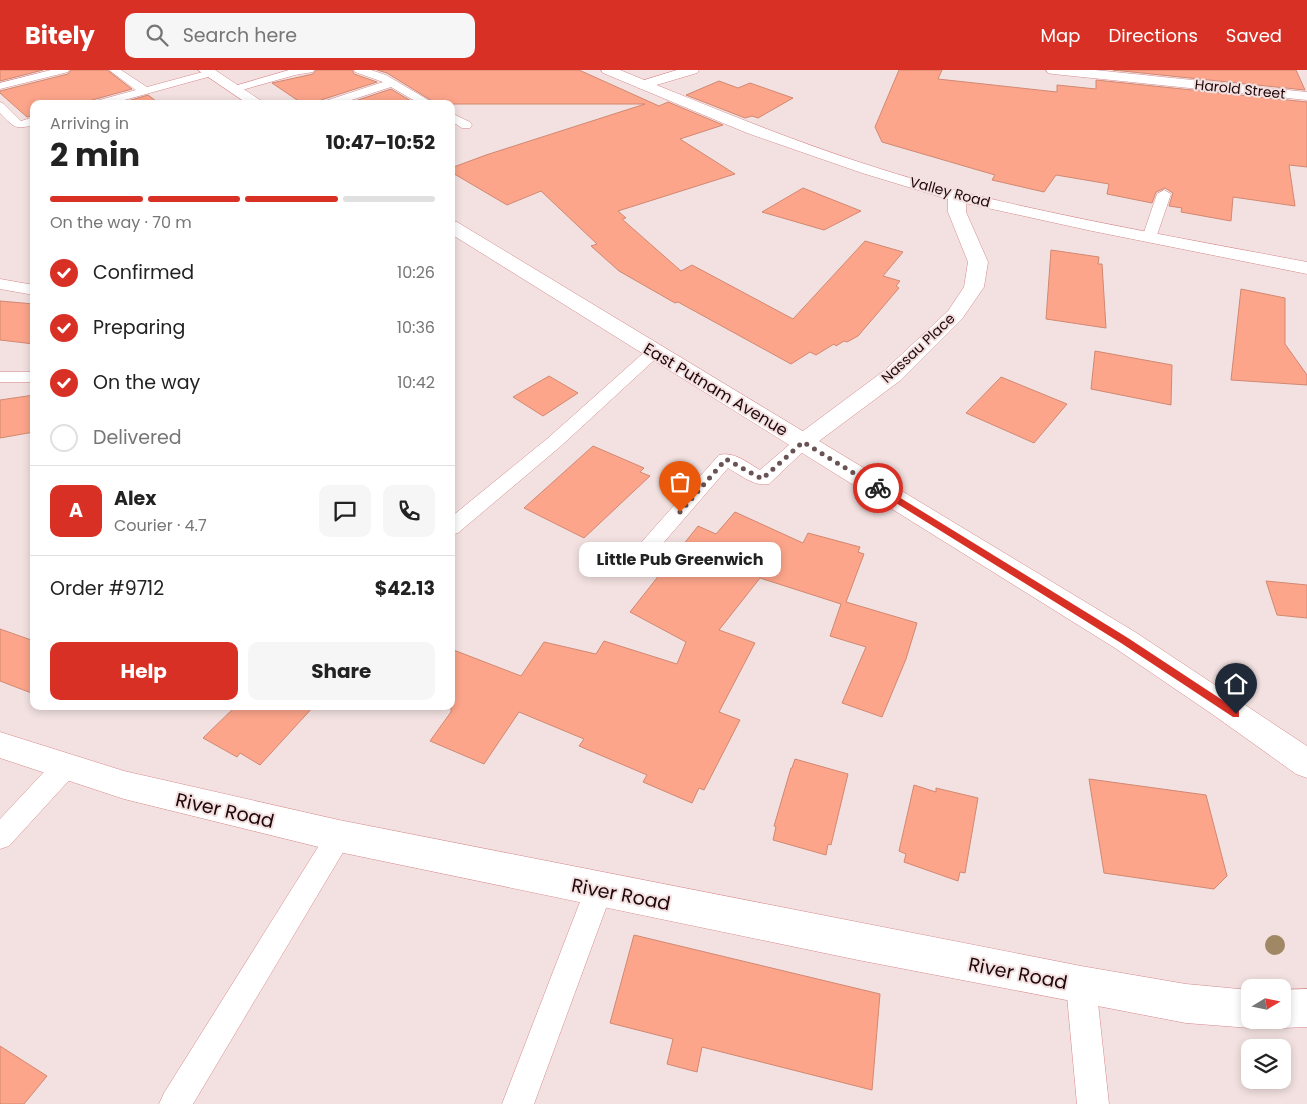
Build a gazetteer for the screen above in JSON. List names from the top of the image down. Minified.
{"streets":{"main road":["Harold Street","Valley Road","Nassau Place","East Putnam Avenue","River Road"]},"crossings":[["Valley Road","Nassau Place"],["Nassau Place","East Putnam Avenue"]],"places":["Little Pub Greenwich"],"north":"right","page":{"header":"Bitely","search":"Search here","nav":["Map","Directions","Saved"],"heading":["2 min","Arriving in","10:47–10:52"],"panel":["Alex","Courier · 4.7","Order #9712","$42.13"],"bar":"On the way · 70 m","list":[["Confirmed","10:26"],["Preparing","10:36"],["On the way","10:42"],"Delivered"],"round":"A","bubble":"Little Pub Greenwich","buttons":["Help","Share"]}}
